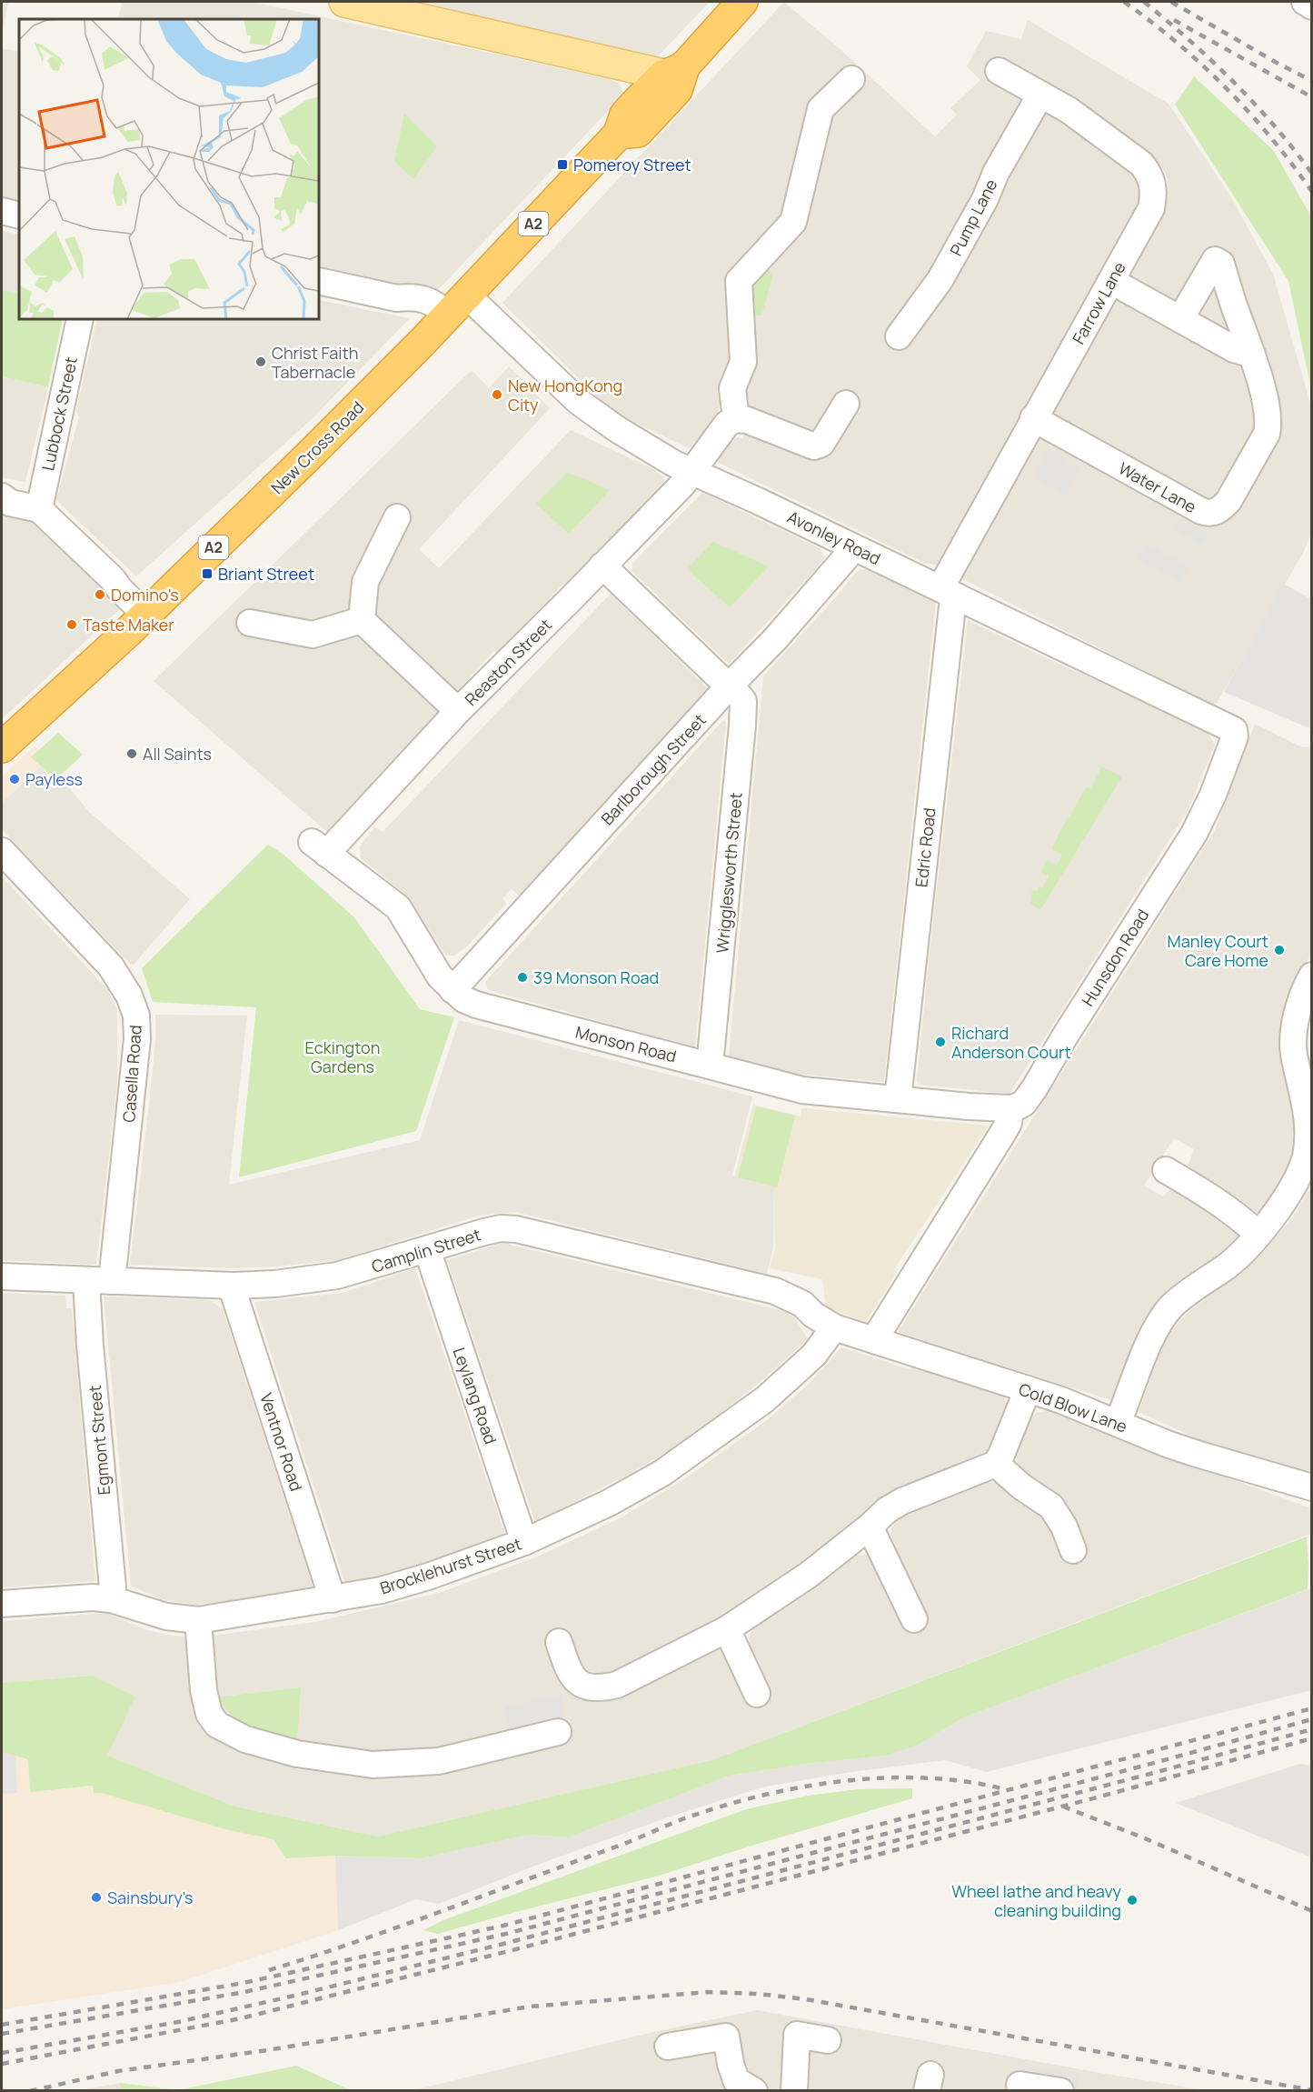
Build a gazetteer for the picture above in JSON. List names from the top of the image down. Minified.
{"streets":{"highway":["A2","New Cross Road"],"street":["Pump Lane","Farrow Lane","Lubbock Street","Water Lane","Avonley Road","Reaston Street","Barlborough Street","Edric Road","Wrigglesworth Street","Hunsdon Road","Monson Road","Casella Road","Camplin Street","Leylang Road","Cold Blow Lane","Egmont Street","Ventnor Road","Brocklehurst Street"]},"crossings":[["Pump Lane","Farrow Lane"],["Farrow Lane","Water Lane"],["Farrow Lane","Avonley Road"],["Farrow Lane","Edric Road"],["New Cross Road","Avonley Road"],["Avonley Road","Reaston Street"],["Avonley Road","Barlborough Street"],["Avonley Road","Edric Road"],["Avonley Road","Hunsdon Road"],["Reaston Street","Wrigglesworth Street"],["Reaston Street","Monson Road"],["Barlborough Street","Wrigglesworth Street"],["Barlborough Street","Monson Road"],["Edric Road","Monson Road"],["Wrigglesworth Street","Monson Road"],["Hunsdon Road","Monson Road"],["Casella Road","Camplin Street"],["Casella Road","Egmont Street"],["Camplin Street","Leylang Road"],["Camplin Street","Cold Blow Lane"],["Camplin Street","Egmont Street"],["Camplin Street","Ventnor Road"],["Camplin Street","Brocklehurst Street"],["Leylang Road","Brocklehurst Street"],["Cold Blow Lane","Brocklehurst Street"],["Egmont Street","Brocklehurst Street"],["Ventnor Road","Brocklehurst Street"]],"parks":["Eckington Gardens"],"places":{"transit":["Pomeroy Street","Briant Street"],"other":["Christ Faith Tabernacle","New HongKong City","Domino's","Taste Maker","All Saints","Payless","Manley Court Care Home","39 Monson Road","Richard Anderson Court","Sainsbury's","Wheel lathe and heavy cleaning building"]}}
